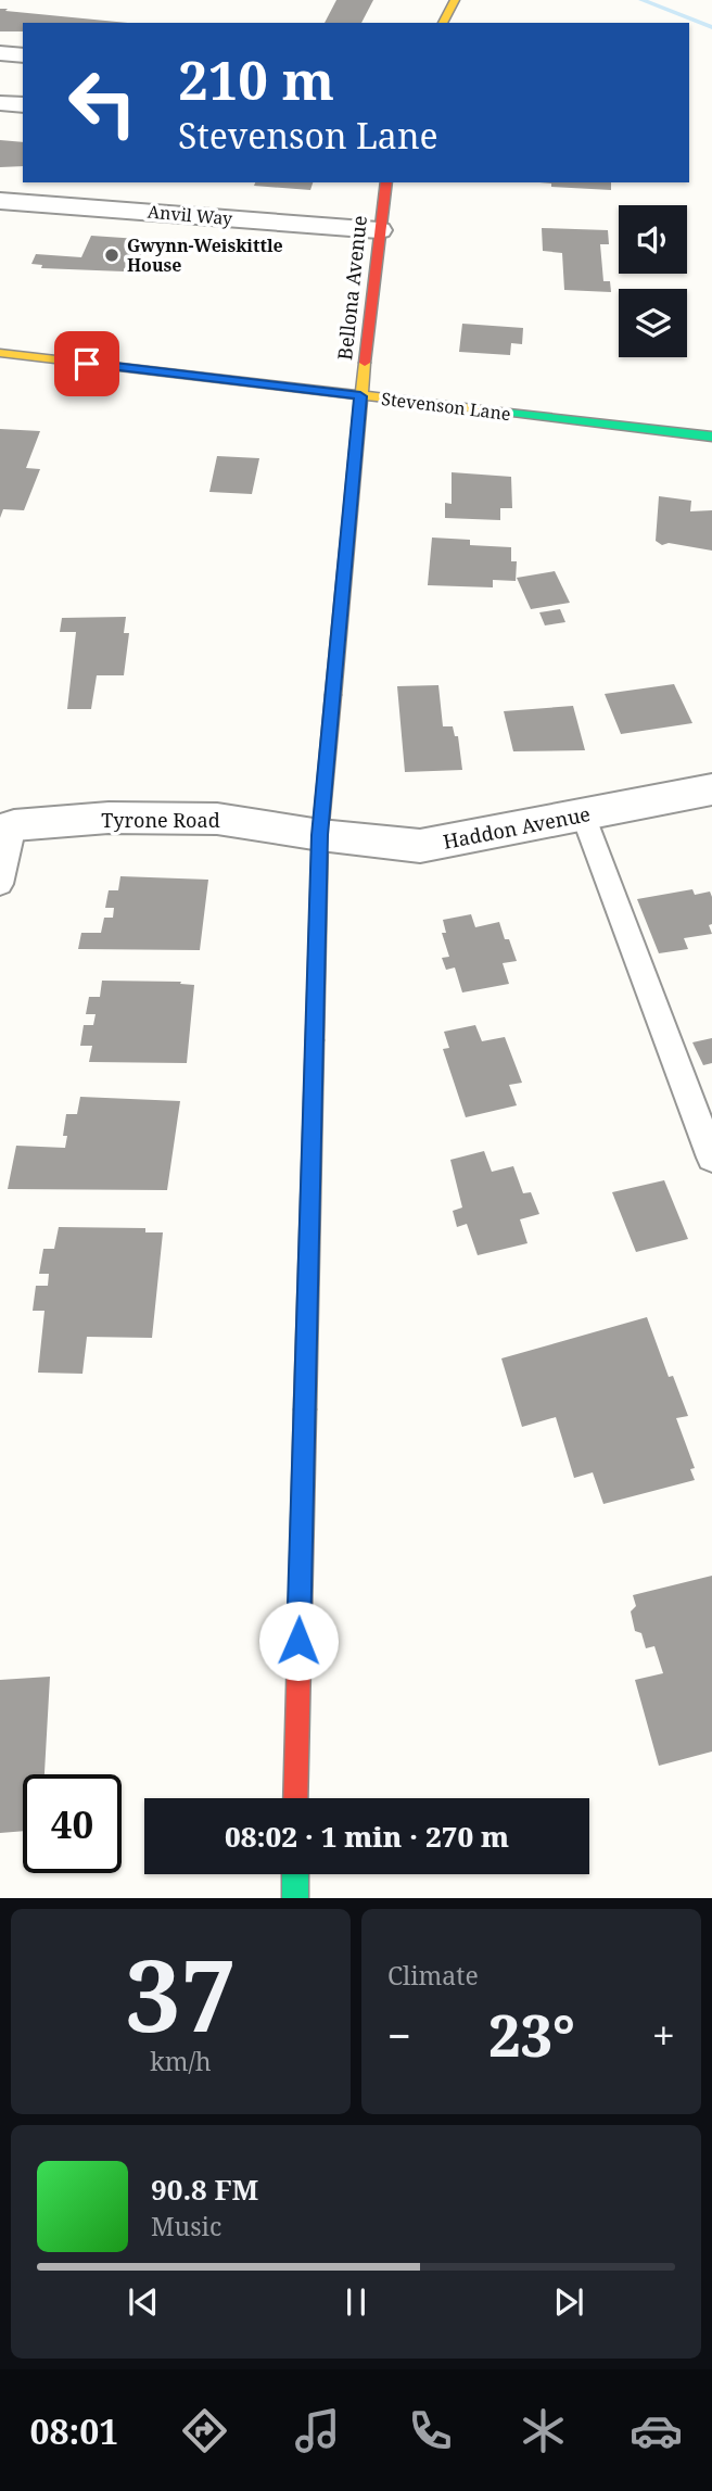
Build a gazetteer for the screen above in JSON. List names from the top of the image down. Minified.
{"streets":{"street":["Anvil Way","Bellona Avenue","Stevenson Lane","Tyrone Road","Haddon Avenue"]},"crossings":[["Anvil Way","Bellona Avenue"],["Bellona Avenue","Stevenson Lane"],["Bellona Avenue","Tyrone Road"],["Bellona Avenue","Haddon Avenue"],["Tyrone Road","Haddon Avenue"]],"places":["Gwynn-Weiskittle House"],"page":{"turn":["210 m","Stevenson Lane"],"limit":"40","trip":"08:02 · 1 min · 270 m","tile":[["37","km/h"],"Climate"],"heat":["−","23°","+"],"song":["90.8 FM","Music"],"tabs":"08:01"}}
